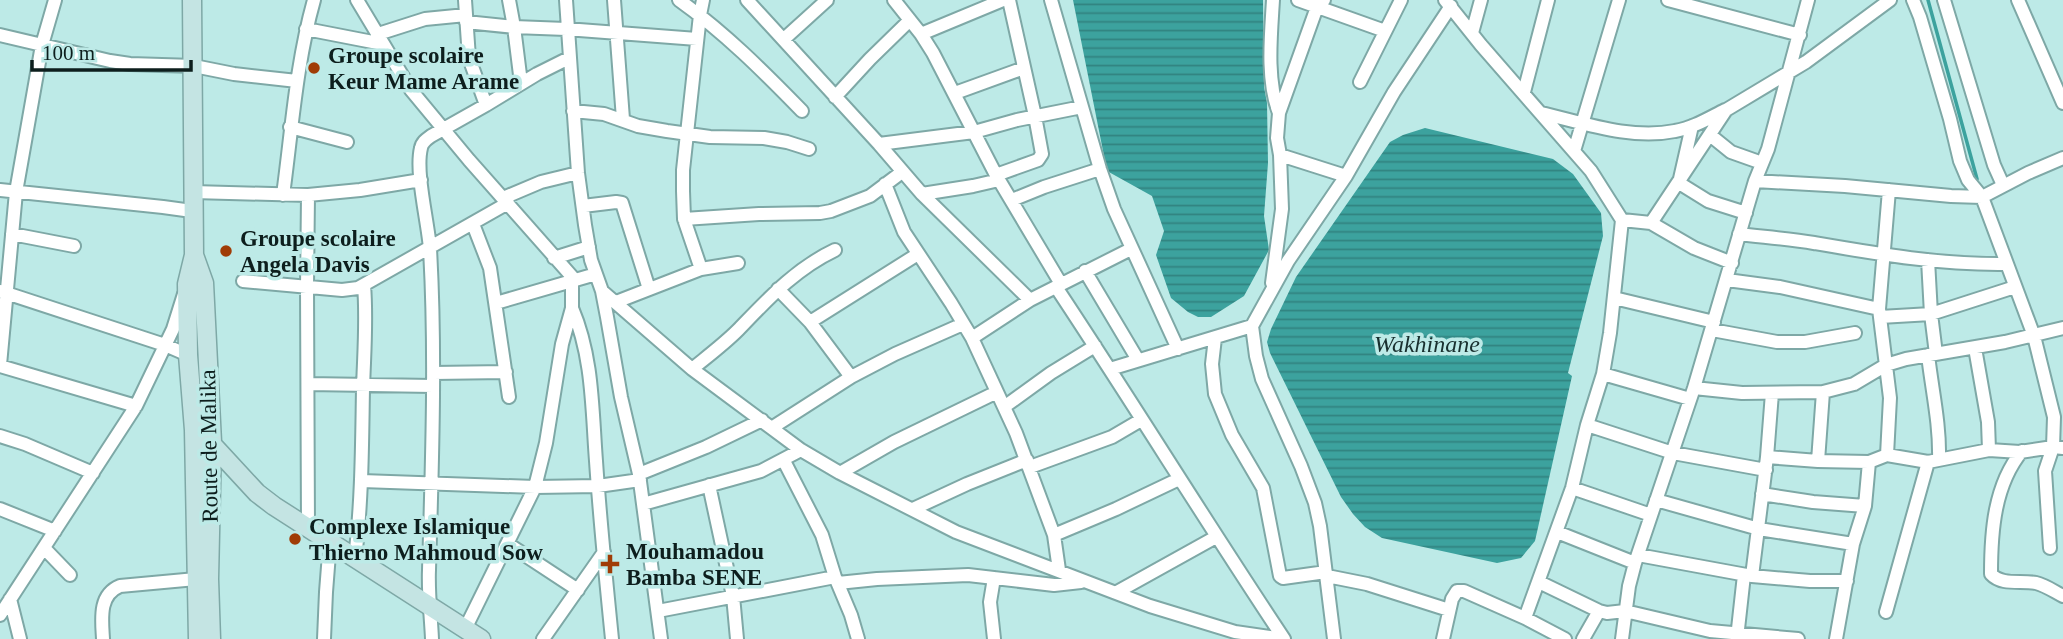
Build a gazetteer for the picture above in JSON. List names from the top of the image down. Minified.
{"streets":{"main road":["Route de Malika"]},"water":["Wakhinane"],"places":{"other":["Groupe scolaire Keur Mame Arame","Groupe scolaire Angela Davis","Complexe Islamique Thierno Mahmoud Sow"],"health":["Mouhamadou Bamba SENE"]},"scale_bar":"100 m"}
